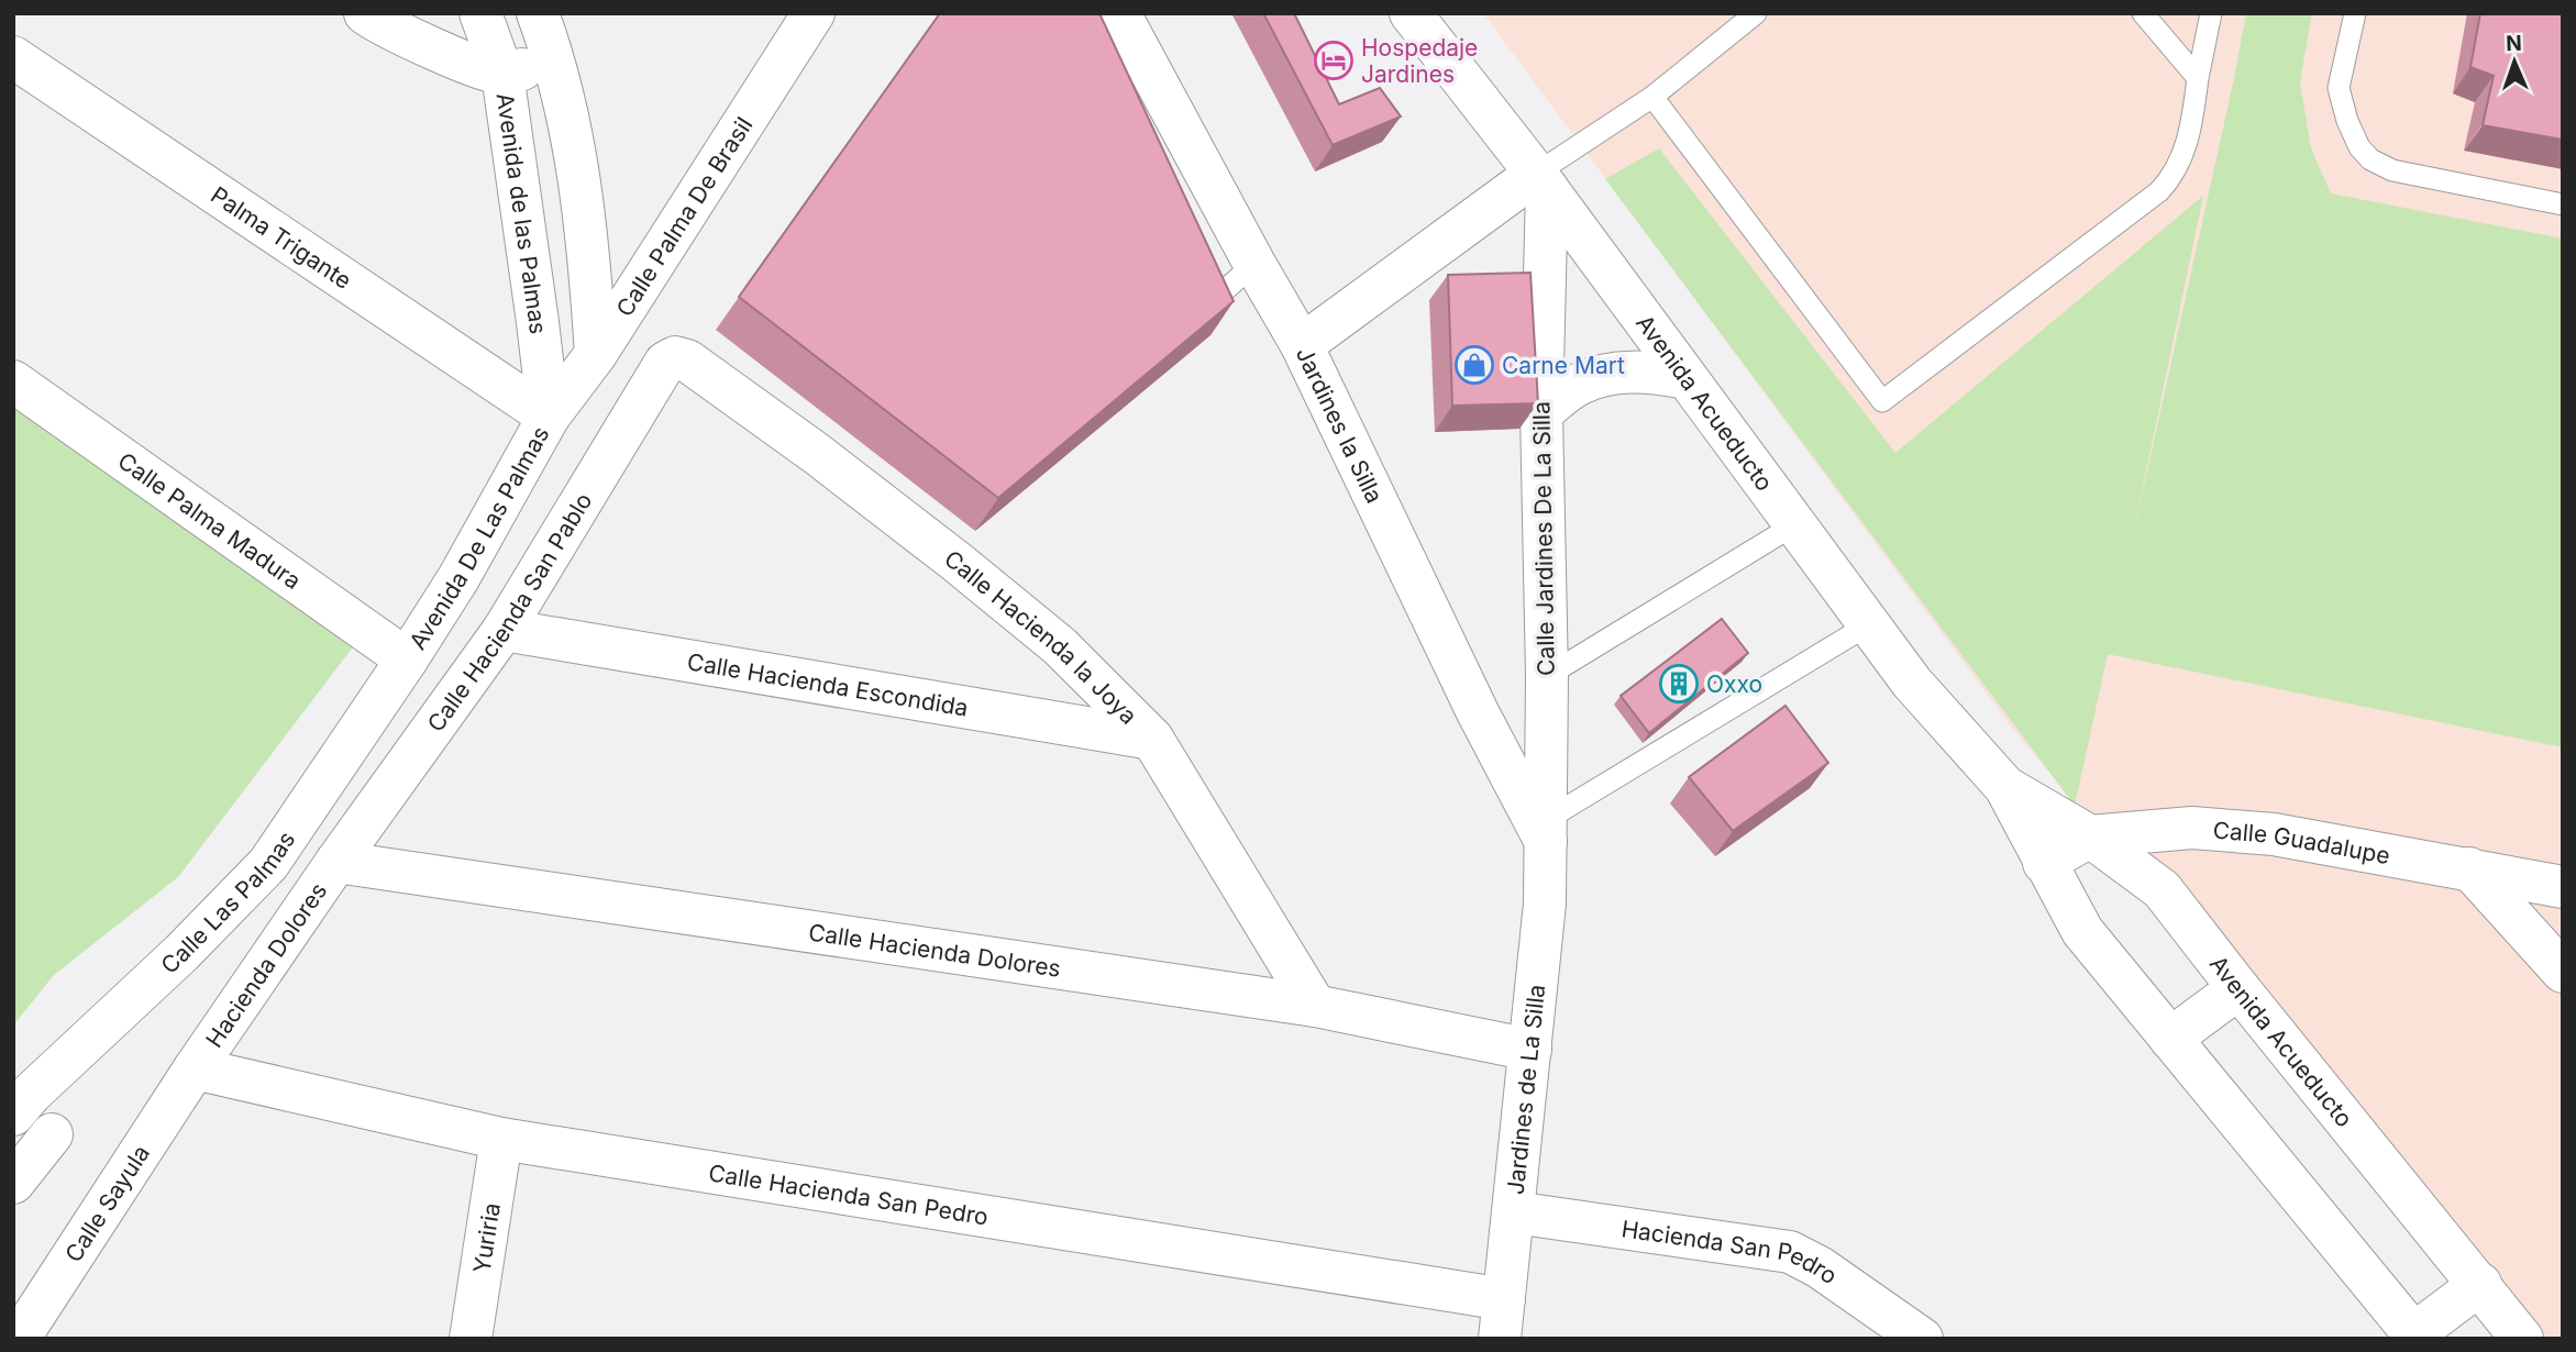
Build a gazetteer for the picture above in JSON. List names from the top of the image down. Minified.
{"streets":{"street":["Avenida de las Palmas","Calle Palma De Brasil","Palma Trigante","Avenida Acueducto","Jardines la Silla","Calle Palma Madura","Avenida De Las Palmas","Calle Jardines De La Silla","Calle Hacienda San Pablo","Calle Hacienda la Joya","Calle Hacienda Escondida","Calle Guadalupe","Calle Las Palmas","Calle Hacienda Dolores","Hacienda Dolores","Jardines de La Silla","Calle Hacienda San Pedro","Calle Sayula","Yuriria","Hacienda San Pedro"]},"crossings":[["Avenida de las Palmas","Calle Palma De Brasil"],["Avenida de las Palmas","Palma Trigante"],["Avenida de las Palmas","Avenida De Las Palmas"],["Calle Palma De Brasil","Palma Trigante"],["Calle Palma De Brasil","Avenida De Las Palmas"],["Palma Trigante","Avenida De Las Palmas"],["Avenida Acueducto","Calle Jardines De La Silla"],["Avenida Acueducto","Calle Guadalupe"],["Jardines la Silla","Calle Jardines De La Silla"],["Jardines la Silla","Jardines de La Silla"],["Calle Palma Madura","Avenida De Las Palmas"],["Calle Palma Madura","Calle Las Palmas"],["Avenida De Las Palmas","Calle Las Palmas"],["Calle Jardines De La Silla","Jardines de La Silla"],["Calle Hacienda San Pablo","Calle Hacienda la Joya"],["Calle Hacienda San Pablo","Calle Hacienda Escondida"],["Calle Hacienda San Pablo","Calle Hacienda Dolores"],["Calle Hacienda San Pablo","Hacienda Dolores"],["Calle Hacienda la Joya","Calle Hacienda Escondida"],["Calle Hacienda la Joya","Calle Hacienda Dolores"],["Calle Hacienda Dolores","Hacienda Dolores"],["Calle Hacienda Dolores","Jardines de La Silla"],["Hacienda Dolores","Calle Hacienda San Pedro"],["Hacienda Dolores","Calle Sayula"],["Jardines de La Silla","Calle Hacienda San Pedro"],["Jardines de La Silla","Hacienda San Pedro"],["Calle Hacienda San Pedro","Calle Sayula"],["Calle Hacienda San Pedro","Yuriria"]],"places":{"hotel":["Hospedaje Jardines"],"shop":["Carne Mart"],"building":["Oxxo"]},"north":"top"}
